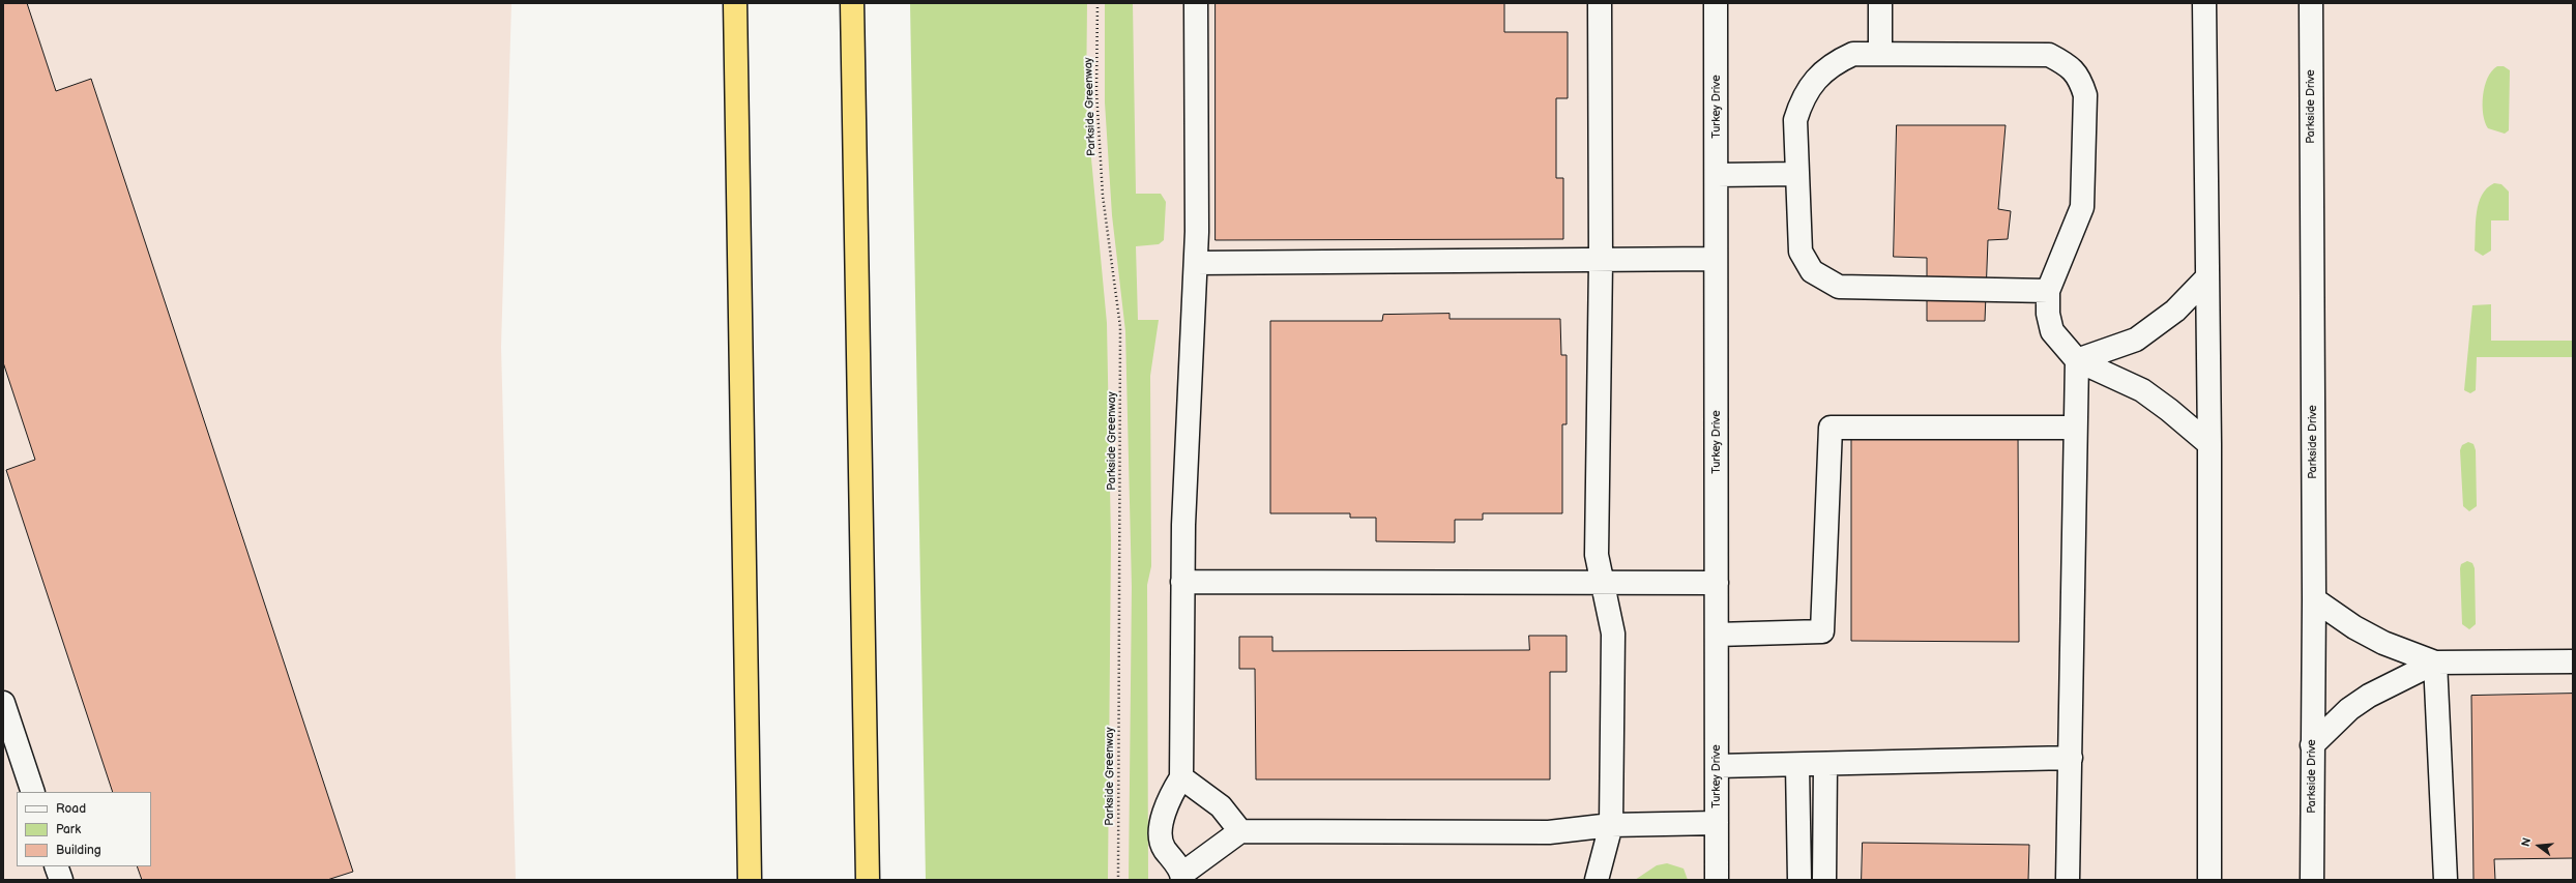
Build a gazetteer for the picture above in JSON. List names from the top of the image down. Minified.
{"streets":{"street":["Turkey Drive","Parkside Drive"],"path":["Parkside Greenway"]},"legend":["Road","Park","Building"],"north":"left"}
